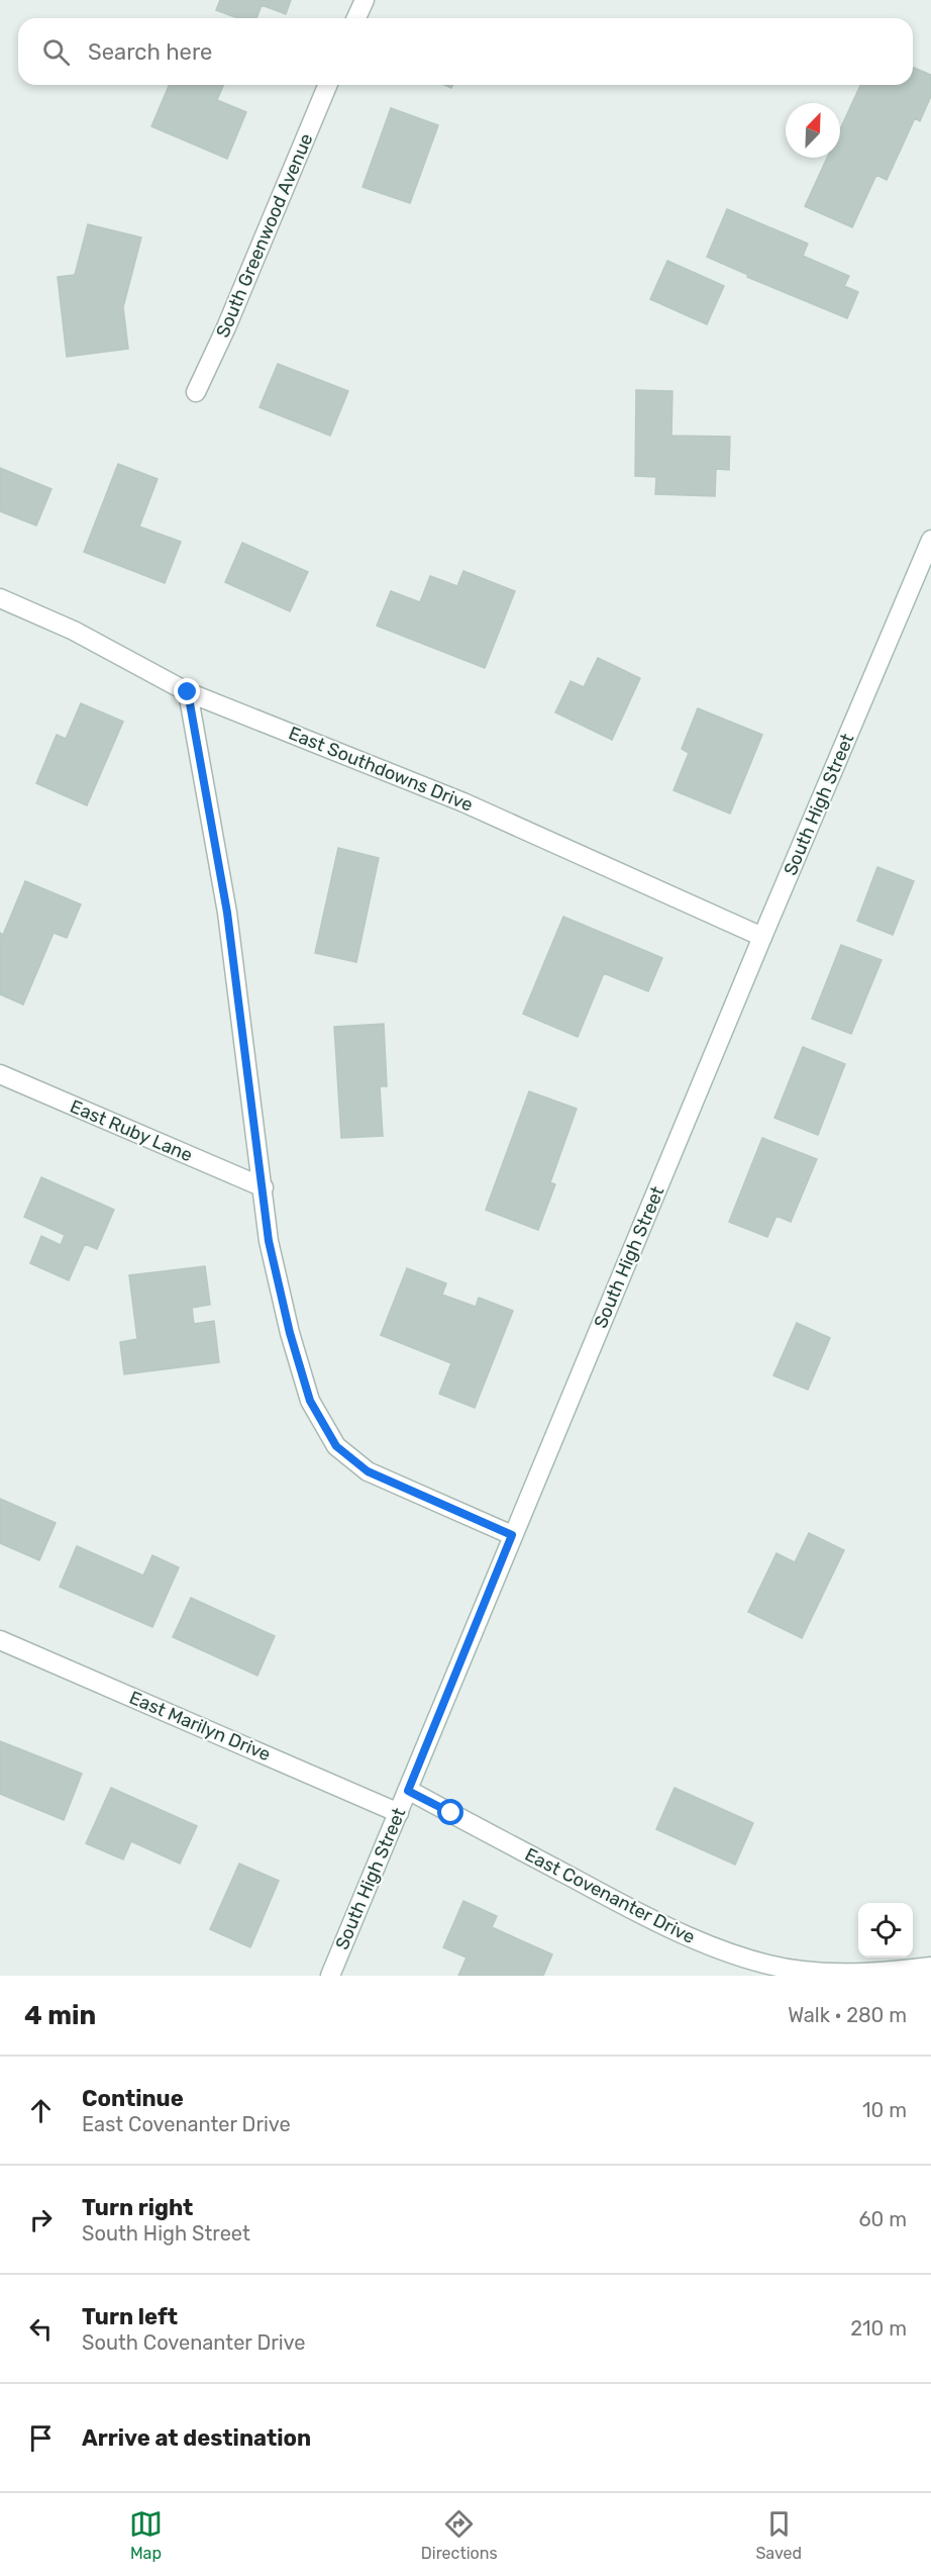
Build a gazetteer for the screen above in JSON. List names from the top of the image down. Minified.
{"streets":{"street":["South Greenwood Avenue","East Southdowns Drive","South High Street","East Ruby Lane","East Marilyn Drive","East Covenanter Drive"]},"crossings":[["East Southdowns Drive","South High Street"],["South High Street","East Marilyn Drive"],["South High Street","East Covenanter Drive"]],"north":"top right","page":{"search":"Search here","heading":["4 min","Walk · 280 m"],"list":[["Continue","East Covenanter Drive","10 m"],["Turn right","South High Street","60 m"],["Turn left","South Covenanter Drive","210 m"],"Arrive at destination"],"nav":["Map","Directions","Saved"]}}
